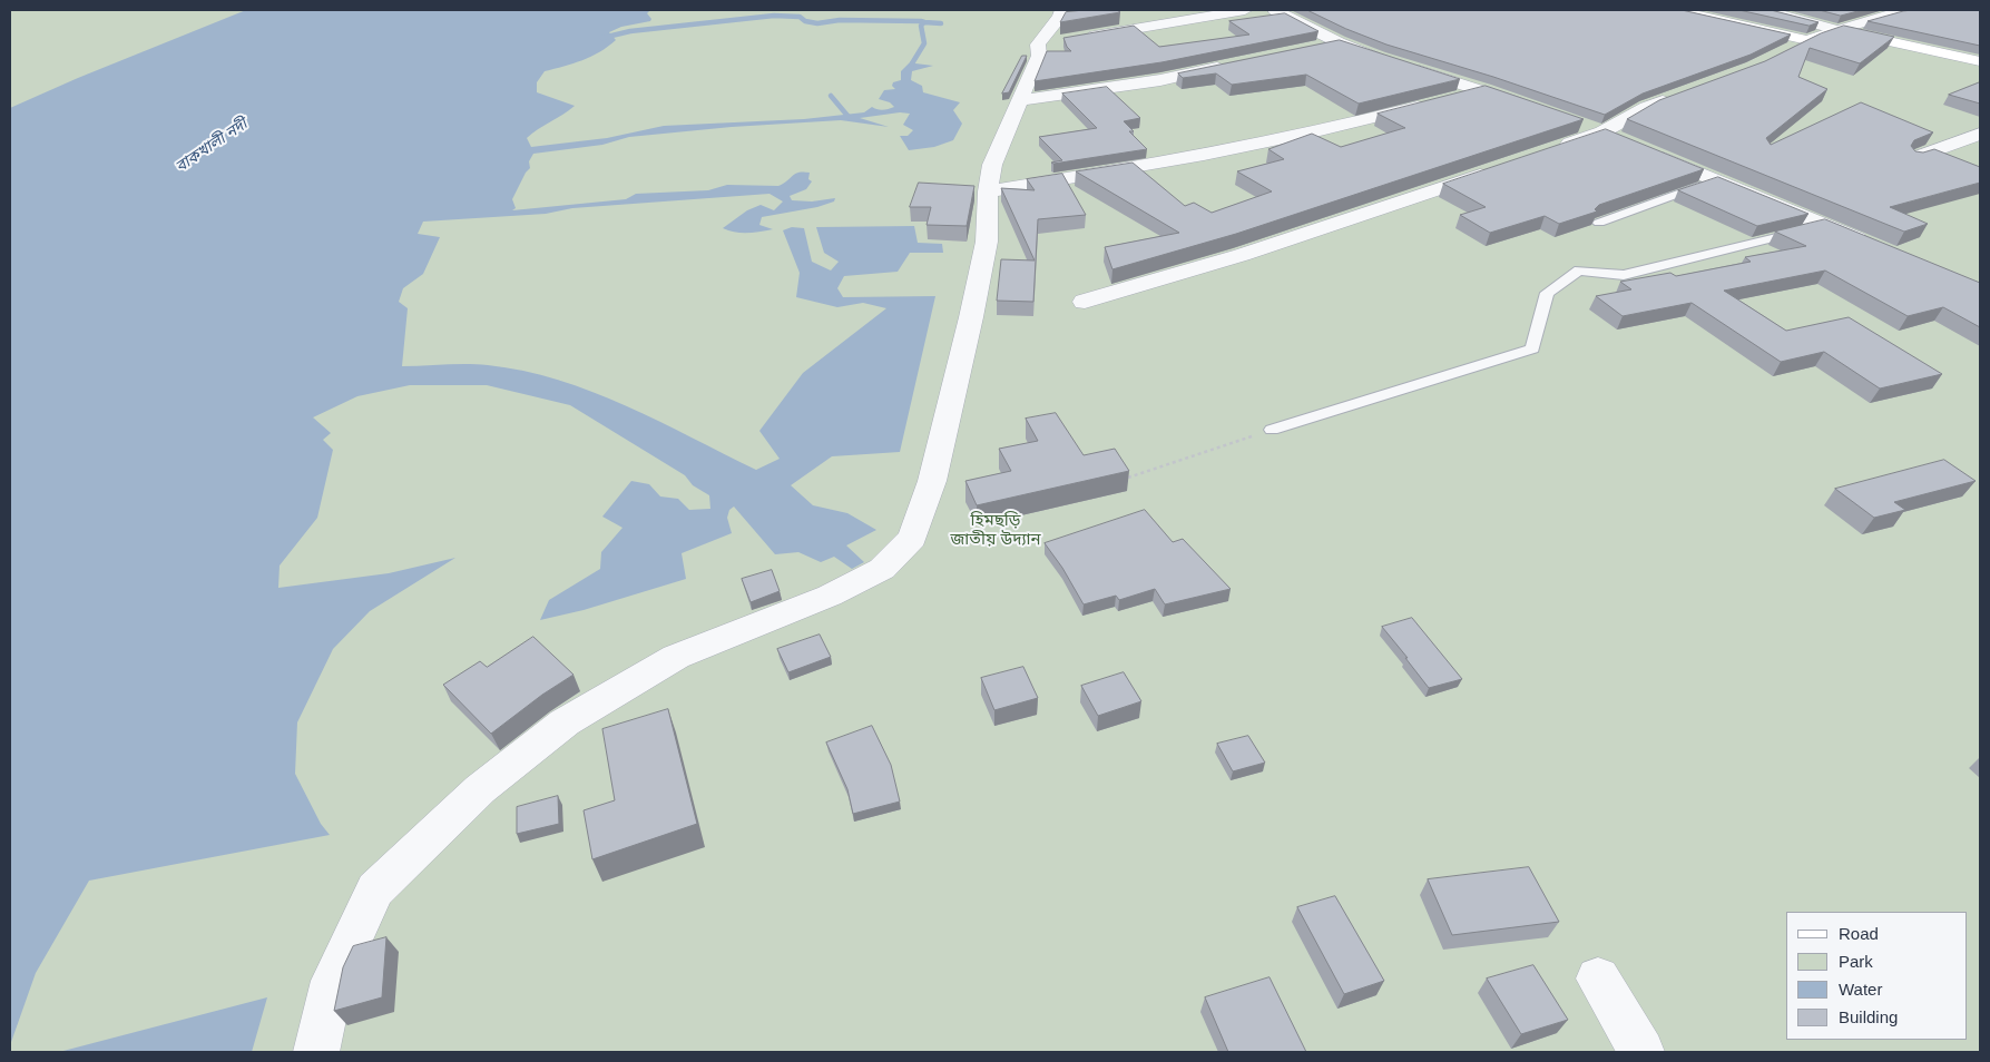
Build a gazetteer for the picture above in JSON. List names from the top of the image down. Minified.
{"water":["বাকখালী নদী"],"parks":["হিমছড়ি জাতীয় উদ্যান"],"legend":["Road","Park","Water","Building"]}
